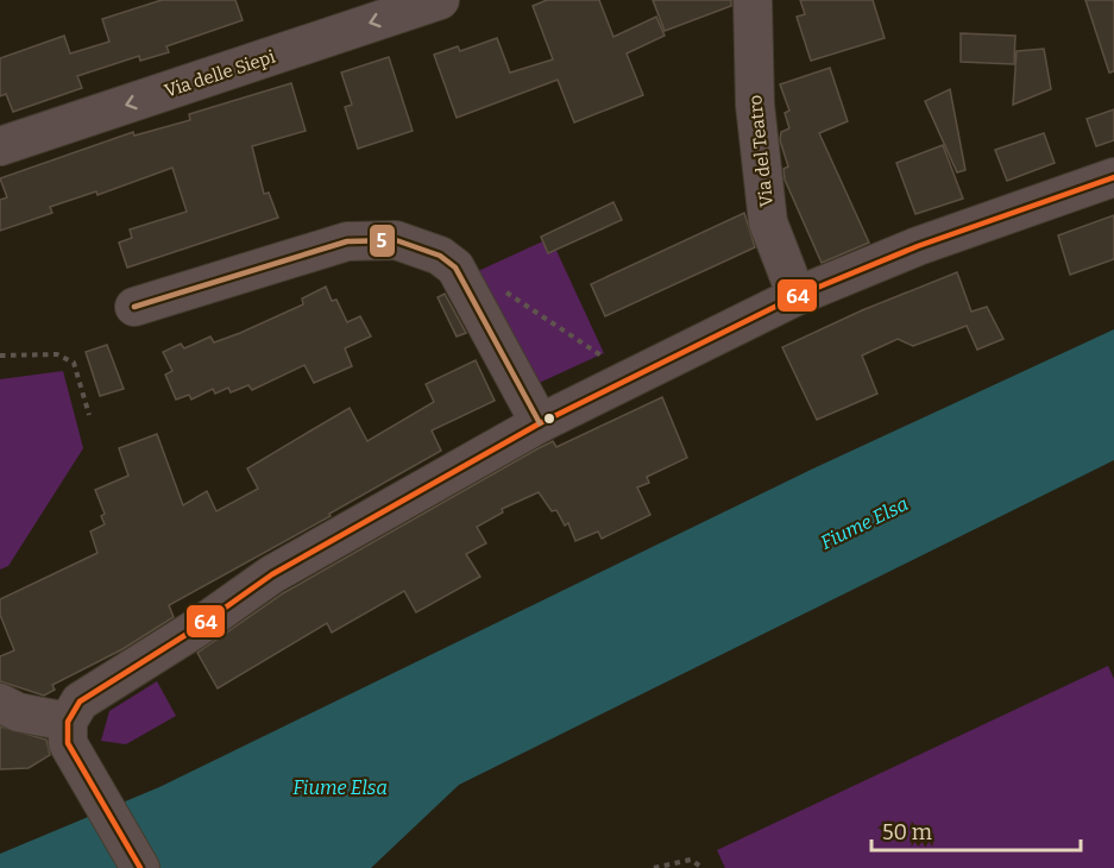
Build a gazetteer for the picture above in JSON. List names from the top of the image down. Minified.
{"streets":{"street":["Via delle Siepi","Via del Teatro"]},"one_way":["Via delle Siepi"],"water":["Fiume Elsa"],"lines":["transit line 64","transit line 5"],"scale_bar":"50 m"}
